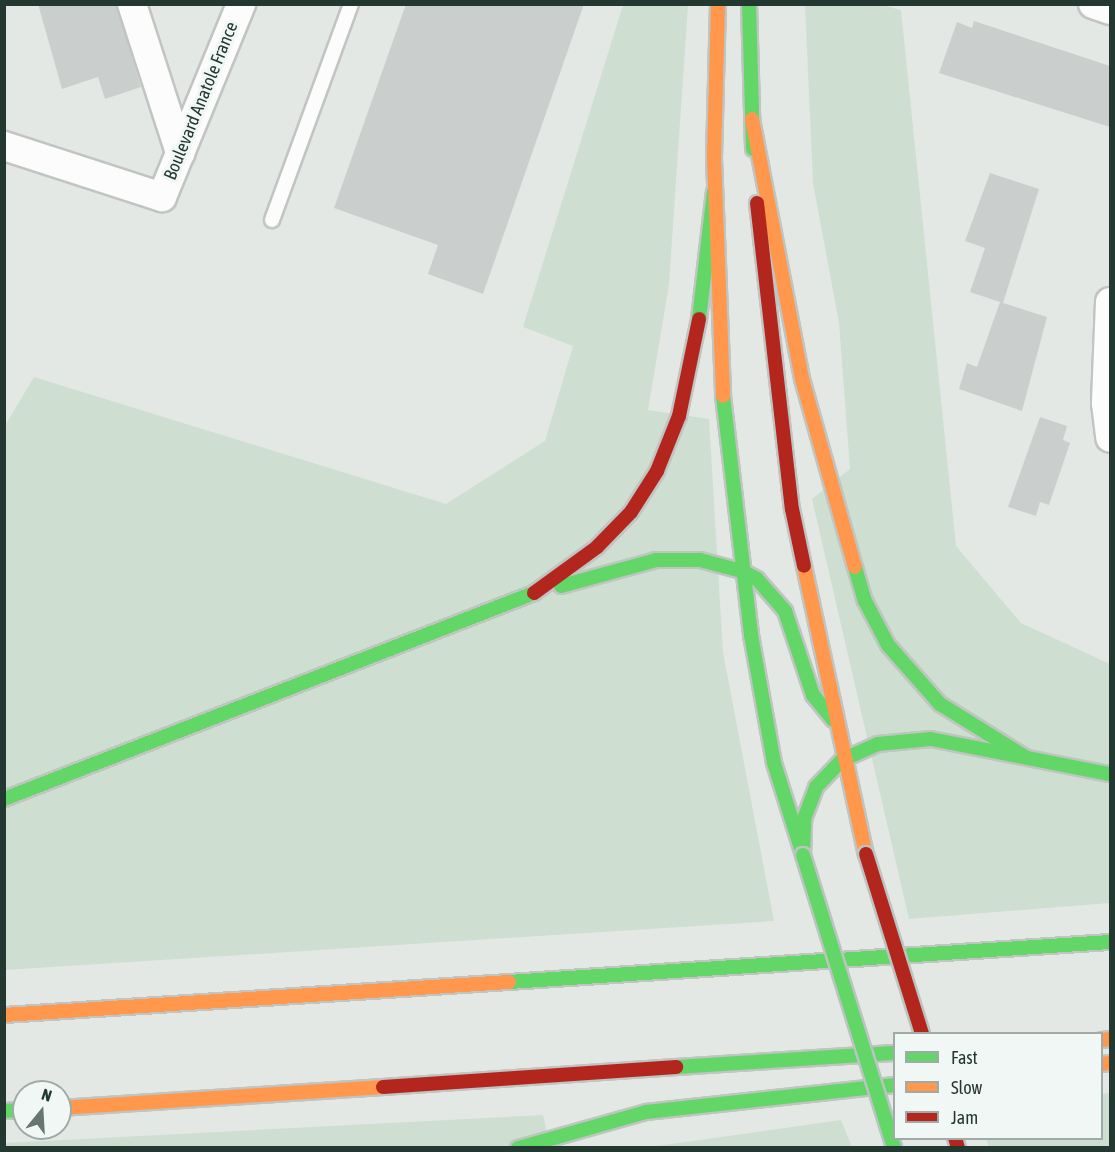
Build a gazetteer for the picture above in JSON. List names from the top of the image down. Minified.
{"streets":{"street":["Boulevard Anatole France"]},"legend":["Fast","Slow","Jam"],"north":"top"}
